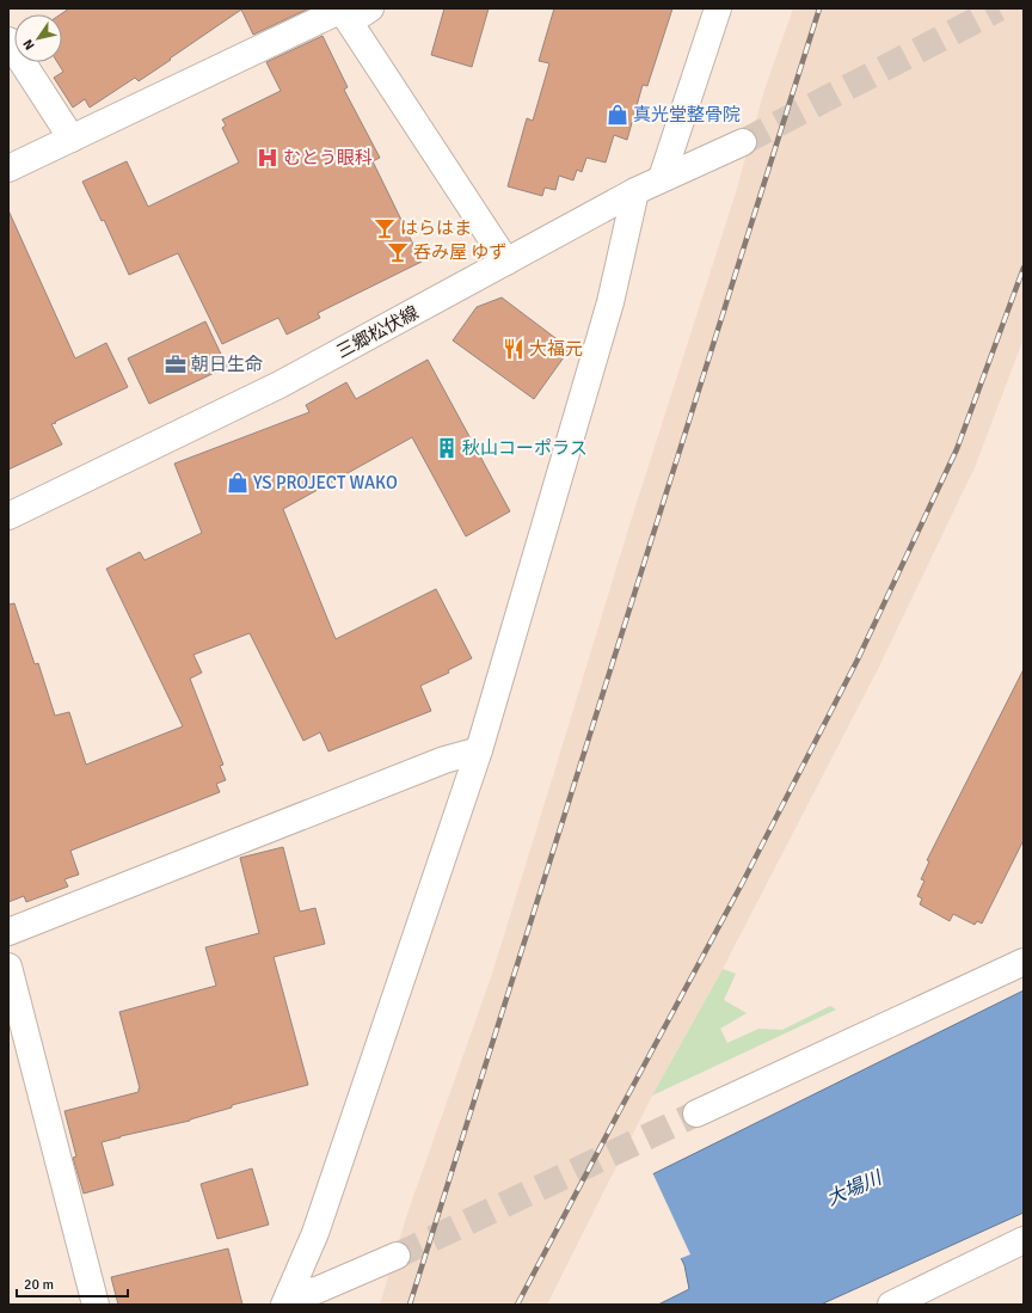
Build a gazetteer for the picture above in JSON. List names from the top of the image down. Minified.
{"streets":{"street":["三郷松伏線"]},"water":["大場川"],"places":{"shop":["真光堂整骨院","YS PROJECT WAKO"],"hospital":["むとう眼科"],"bar":["はらはま","呑み屋 ゆず"],"restaurant":["大福元"],"office":["朝日生命"],"building":["秋山コーポラス"]},"scale_bar":"20 m","north":"bottom left"}
